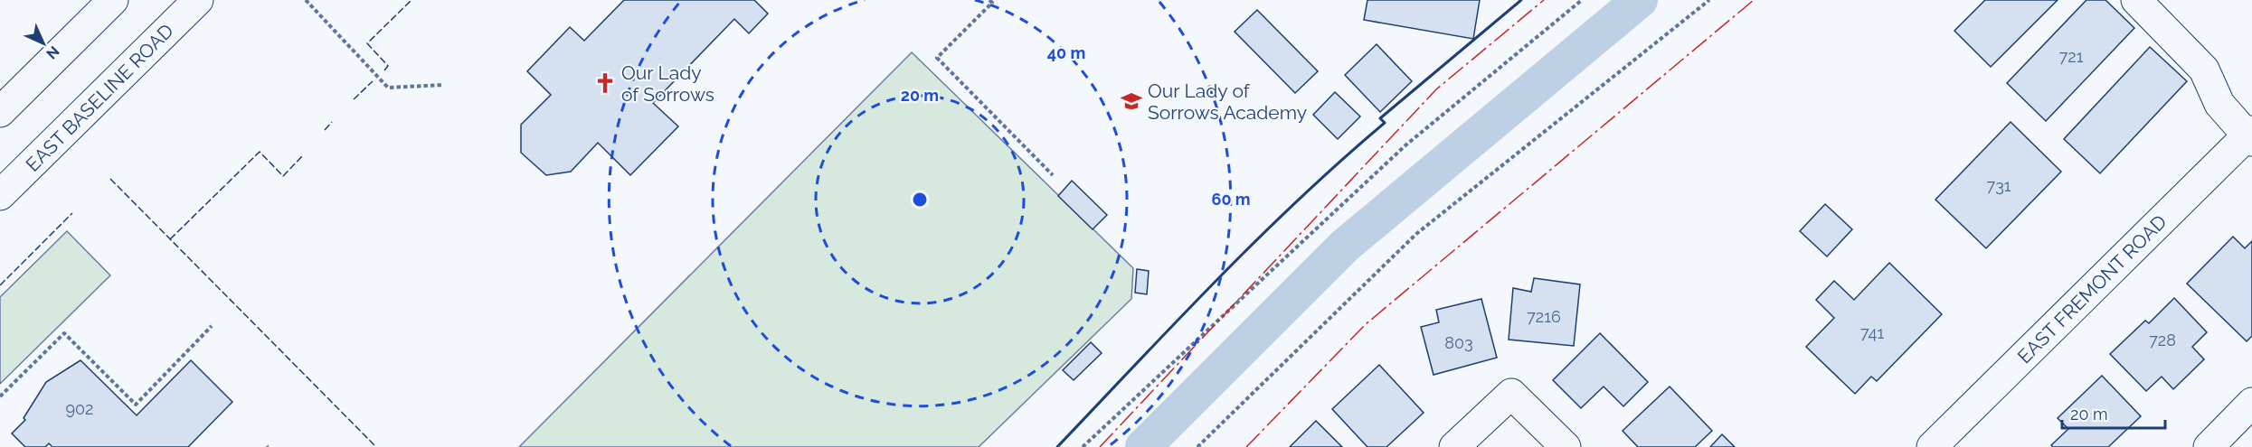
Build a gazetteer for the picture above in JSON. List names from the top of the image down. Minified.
{"streets":{"street":["EAST BASELINE ROAD","EAST FREMONT ROAD"]},"places":{"church":["Our Lady of Sorrows"],"school or university":["Our Lady of Sorrows Academy"]},"house_numbers":["721","731","7216","741","728","803","902"],"scale_bar":"20 m","north":"bottom right","rings":["40 m","20 m","60 m"]}
